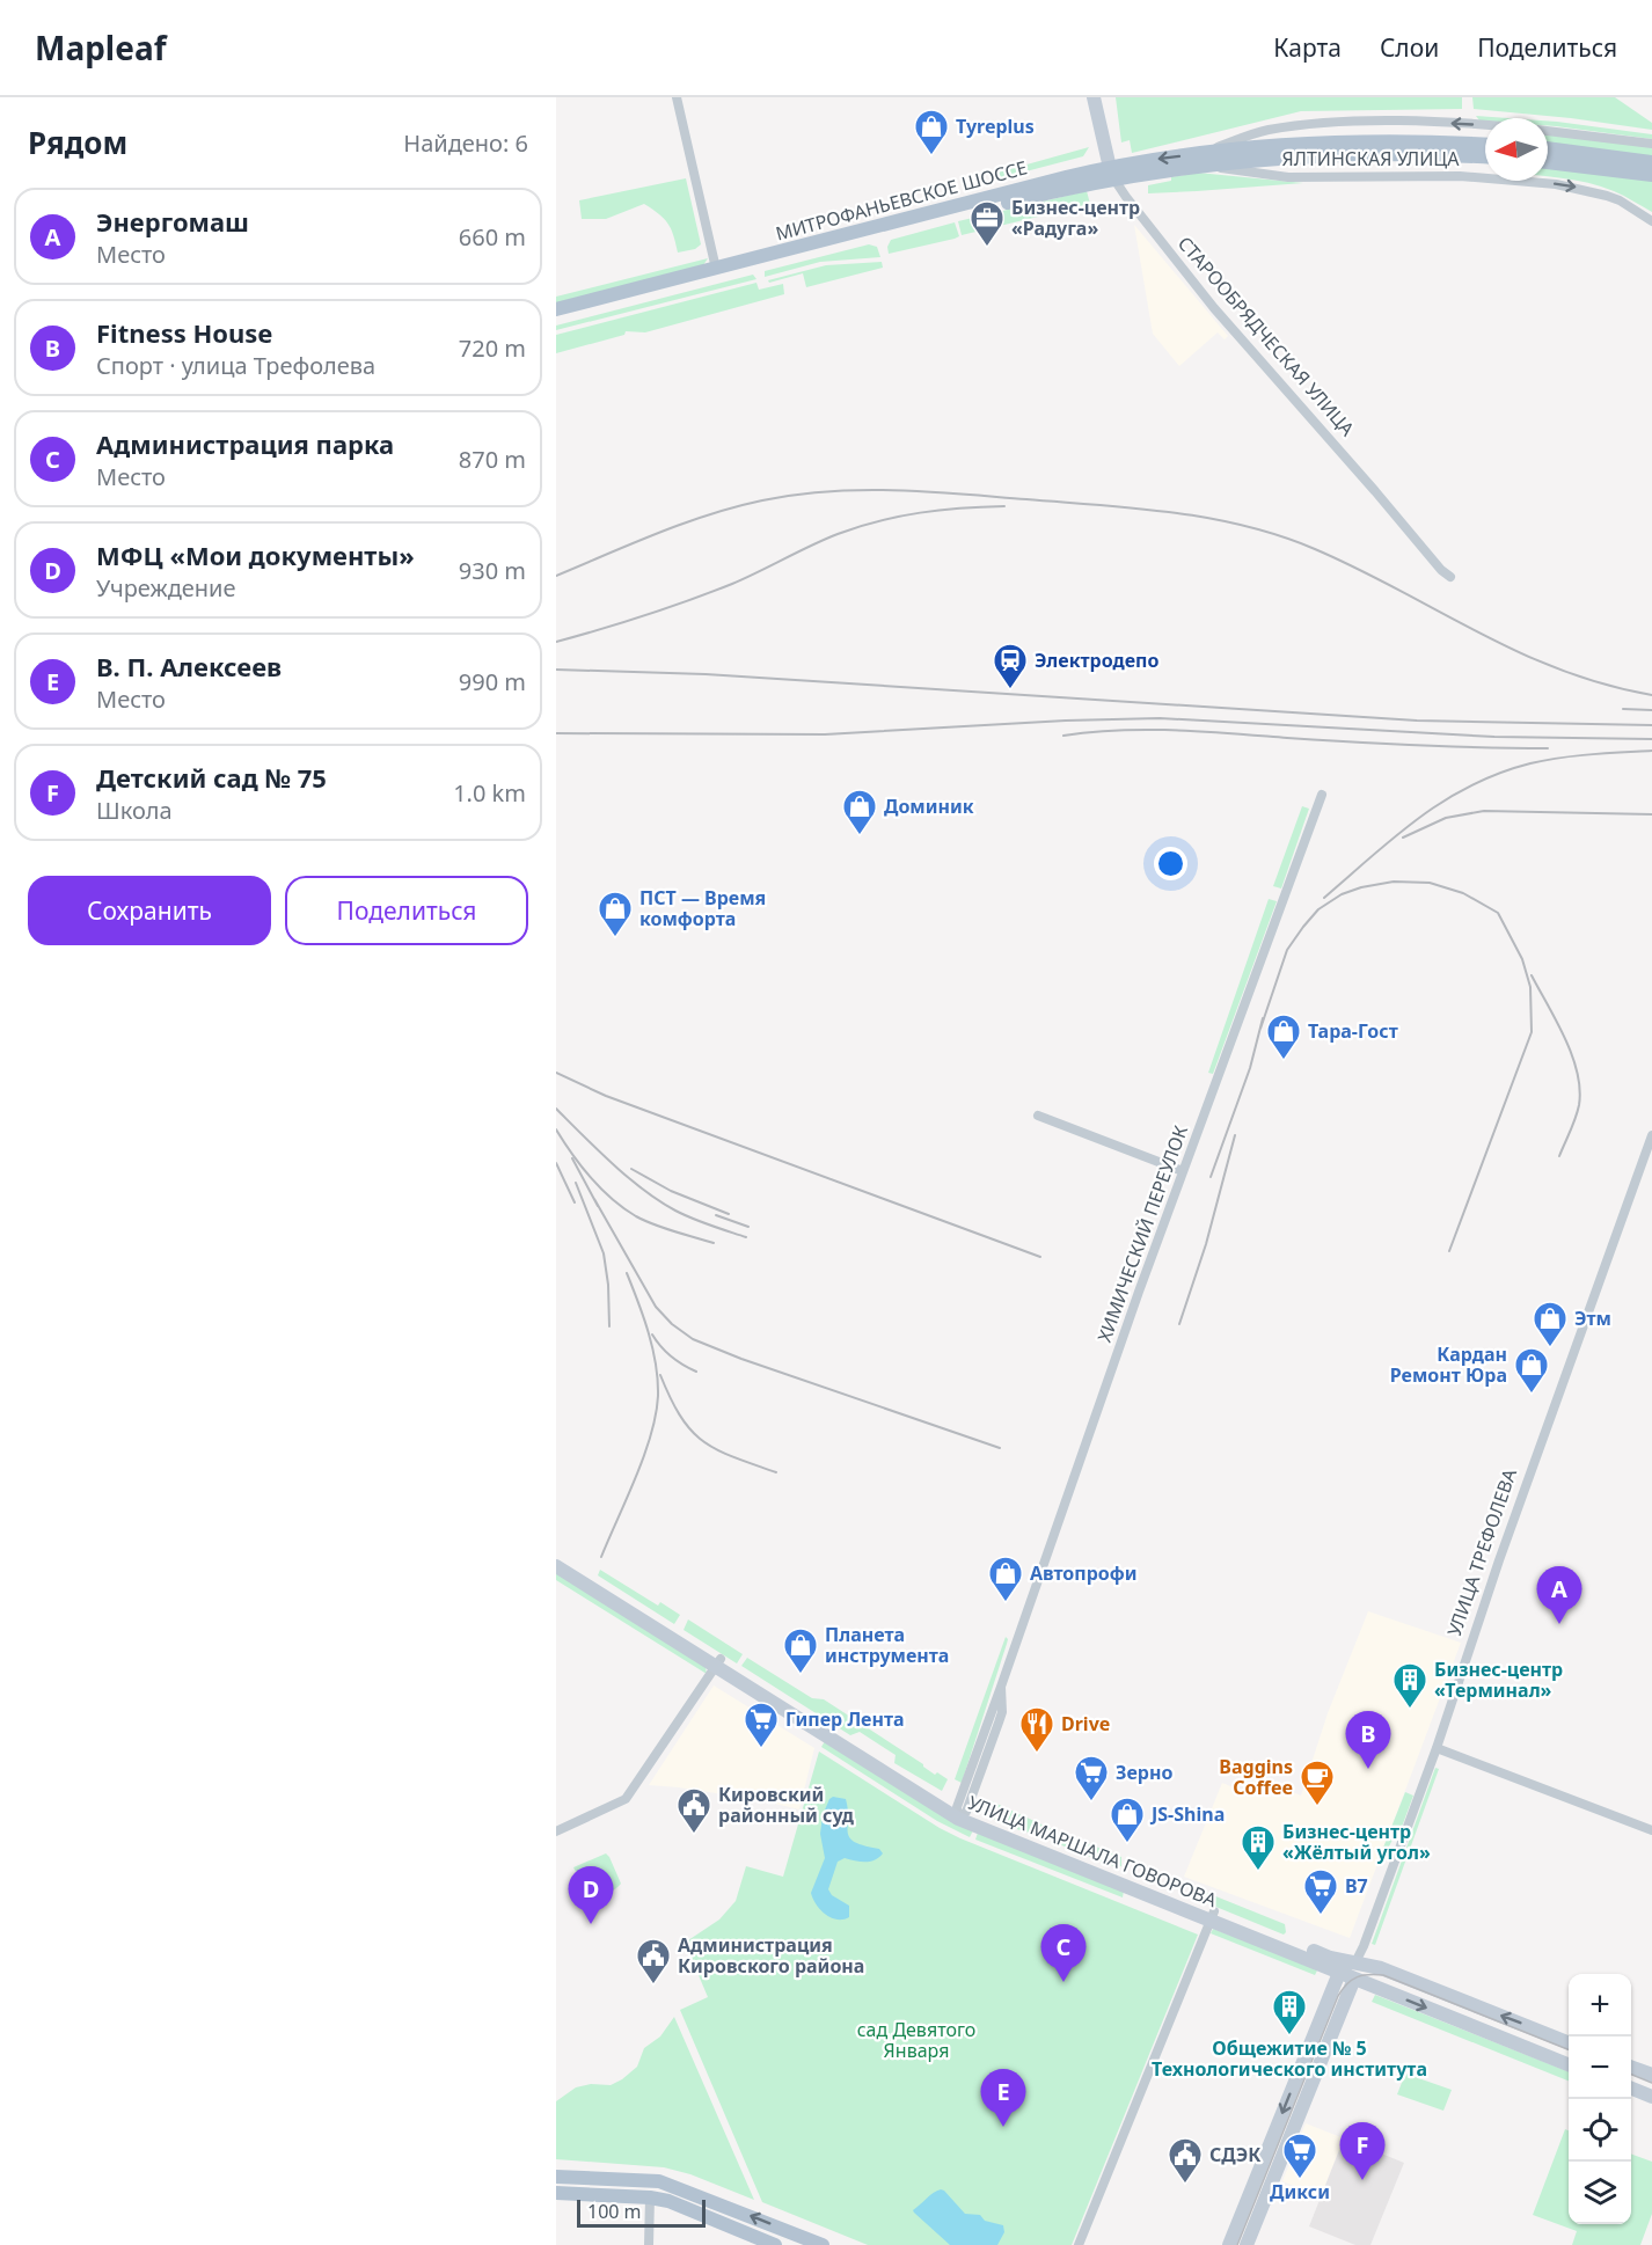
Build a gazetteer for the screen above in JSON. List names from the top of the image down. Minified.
{"streets":{"main road":["МИТРОФАНЬЕВСКОЕ ШОССЕ","СТАРООБРЯДЧЕСКАЯ УЛИЦА","УЛИЦА МАРШАЛА ГОВОРОВА"],"street":["ЯЛТИНСКАЯ УЛИЦА","ХИМИЧЕСКИЙ ПЕРЕУЛОК","УЛИЦА ТРЕФОЛЕВА"]},"crossings":[["ЯЛТИНСКАЯ УЛИЦА","МИТРОФАНЬЕВСКОЕ ШОССЕ"],["МИТРОФАНЬЕВСКОЕ ШОССЕ","СТАРООБРЯДЧЕСКАЯ УЛИЦА"],["ХИМИЧЕСКИЙ ПЕРЕУЛОК","УЛИЦА МАРШАЛА ГОВОРОВА"],["УЛИЦА ТРЕФОЛЕВА","УЛИЦА МАРШАЛА ГОВОРОВА"]],"parks":["сад Девятого Января"],"places":{"shop":["Tyreplus","Доминик","ПСТ — Время комфорта","Тара-Гост","Этм","Кардан Ремонт Юра","Автопрофи","Планета инструмента","JS-Shina"],"office":["Бизнес-центр «Радуга»"],"station":["Электродепо"],"building":["Бизнес-центр «Терминал»","Бизнес-центр «Жёлтый угол»","Общежитие № 5 Технологического института"],"supermarket":["Гипер Лента","Зерно","В7","Дикси"],"restaurant":["Drive"],"cafe":["Baggins Coffee"],"public building":["Кировский районный суд","Администрация Кировского района","СДЭК"]},"scale_bar":"100 m","north":"left","page":{"header":"Mapleaf","nav":["Карта","Слои","Поделиться"],"heading":["Рядом","Найдено: 6"],"list":[{"mark":"A","name":"Энергомаш","note":"Место","value":"660 m"},{"mark":"B","name":"Fitness House","note":"Спорт · улица Трефолева","value":"720 m"},{"mark":"C","name":"Администрация парка","note":"Место","value":"870 m"},{"mark":"D","name":"МФЦ «Мои документы»","note":"Учреждение","value":"930 m"},{"mark":"E","name":"В. П. Алексеев","note":"Место","value":"990 m"},{"mark":"F","name":"Детский сад № 75","note":"Школа","value":"1.0 km"}],"buttons":["Сохранить","Поделиться"],"pins":["A","B","D","C","E","F"],"map_buttons":["+","−"],"scale":"100 m"}}
